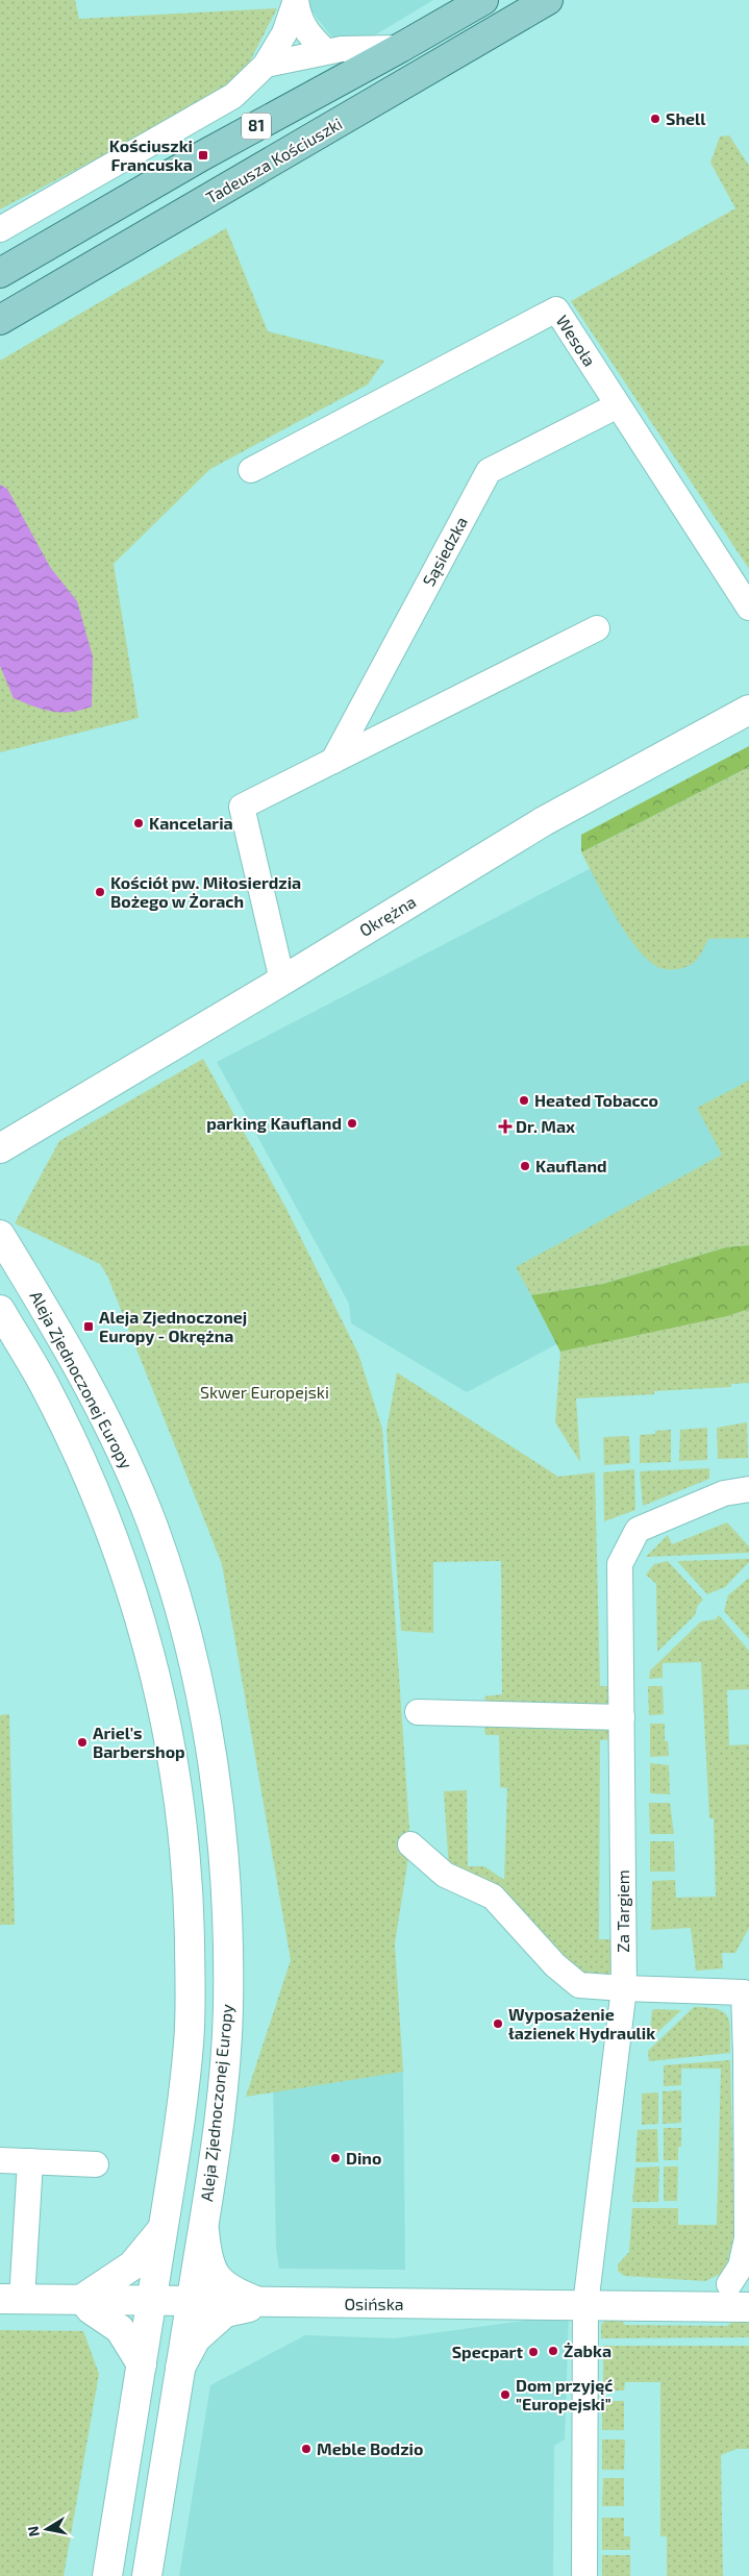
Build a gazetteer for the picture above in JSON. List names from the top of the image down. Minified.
{"streets":{"main road":["81","Tadeusza Kościuszki","Okrężna","Aleja Zjednoczonej Europy","Osińska"],"street":["Wesoła","Sąsiedzka","Za Targiem"]},"crossings":[["Wesoła","Sąsiedzka"],["Aleja Zjednoczonej Europy","Osińska"],["Za Targiem","Osińska"]],"parks":["Skwer Europejski"],"places":{"other":["Shell","Kancelaria","Kościół pw. Miłosierdzia Bożego w Żorach","Heated Tobacco","parking Kaufland","Kaufland","Ariel's Barbershop","Wyposażenie łazienek Hydraulik","Dino","Żabka","Specpart","Dom przyjęć \"Europejski\"","Meble Bodzio"],"transit":["Kościuszki Francuska","Aleja Zjednoczonej Europy - Okrężna"],"health":["Dr. Max"]},"north":"left"}
